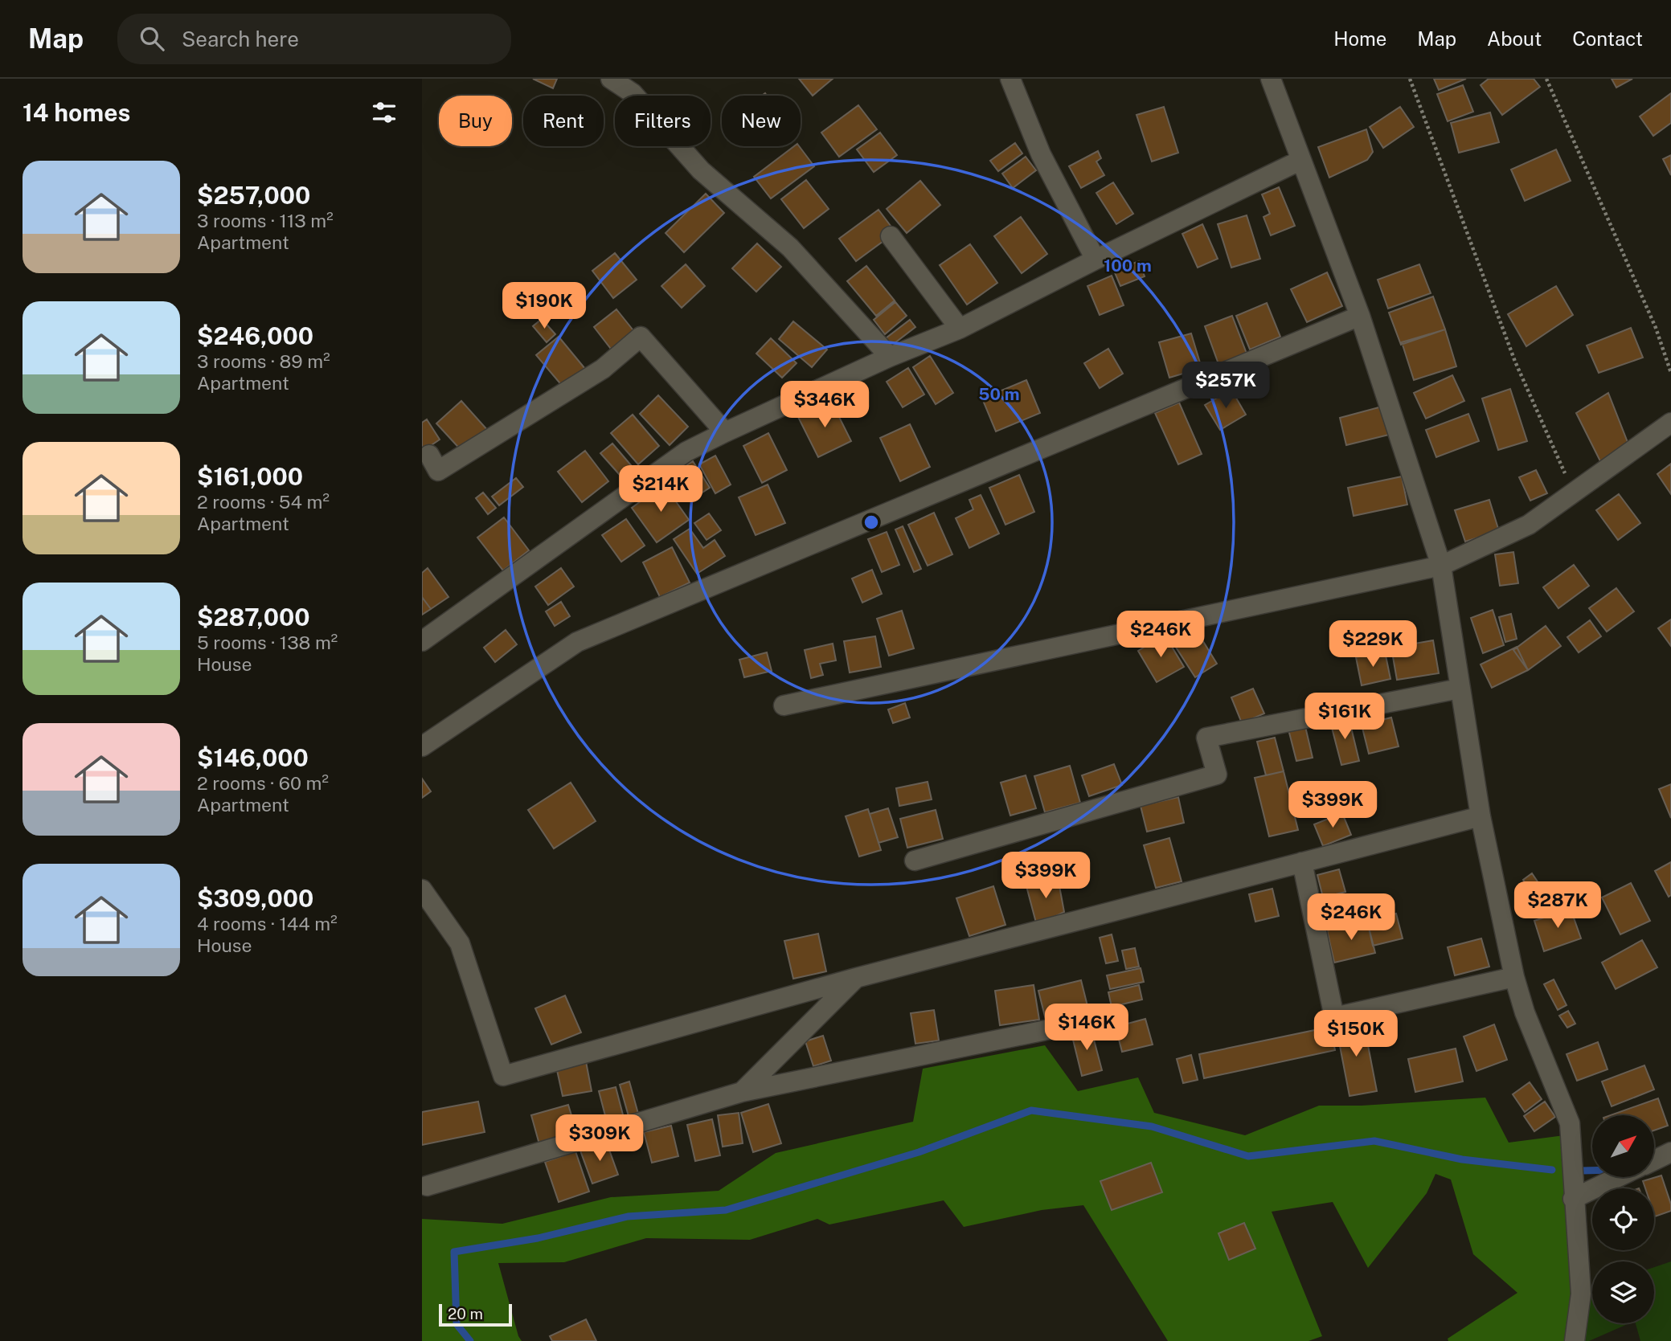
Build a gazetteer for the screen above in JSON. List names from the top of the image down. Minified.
{"scale_bar":"20 m","north":"top right","page":{"header":"Map","search":"Search here","nav":["Home","Map","About","Contact"],"heading":"14 homes","chip":["Buy","Rent","Filters","New"],"list":[{"name":"$257,000","note":"3 rooms · 113 m² · Apartment"},{"name":"$246,000","note":"3 rooms · 89 m² · Apartment"},{"name":"$161,000","note":"2 rooms · 54 m² · Apartment"},{"name":"$287,000","note":"5 rooms · 138 m² · House"},{"name":"$146,000","note":"2 rooms · 60 m² · Apartment"},{"name":"$309,000","note":"4 rooms · 144 m² · House"}],"price":["$190K","$257K","$346K","$214K","$246K","$229K","$161K","$399K","$399K","$287K","$246K","$146K","$150K","$309K"],"scale":"20 m"},"rings":["100 m","50 m"]}
